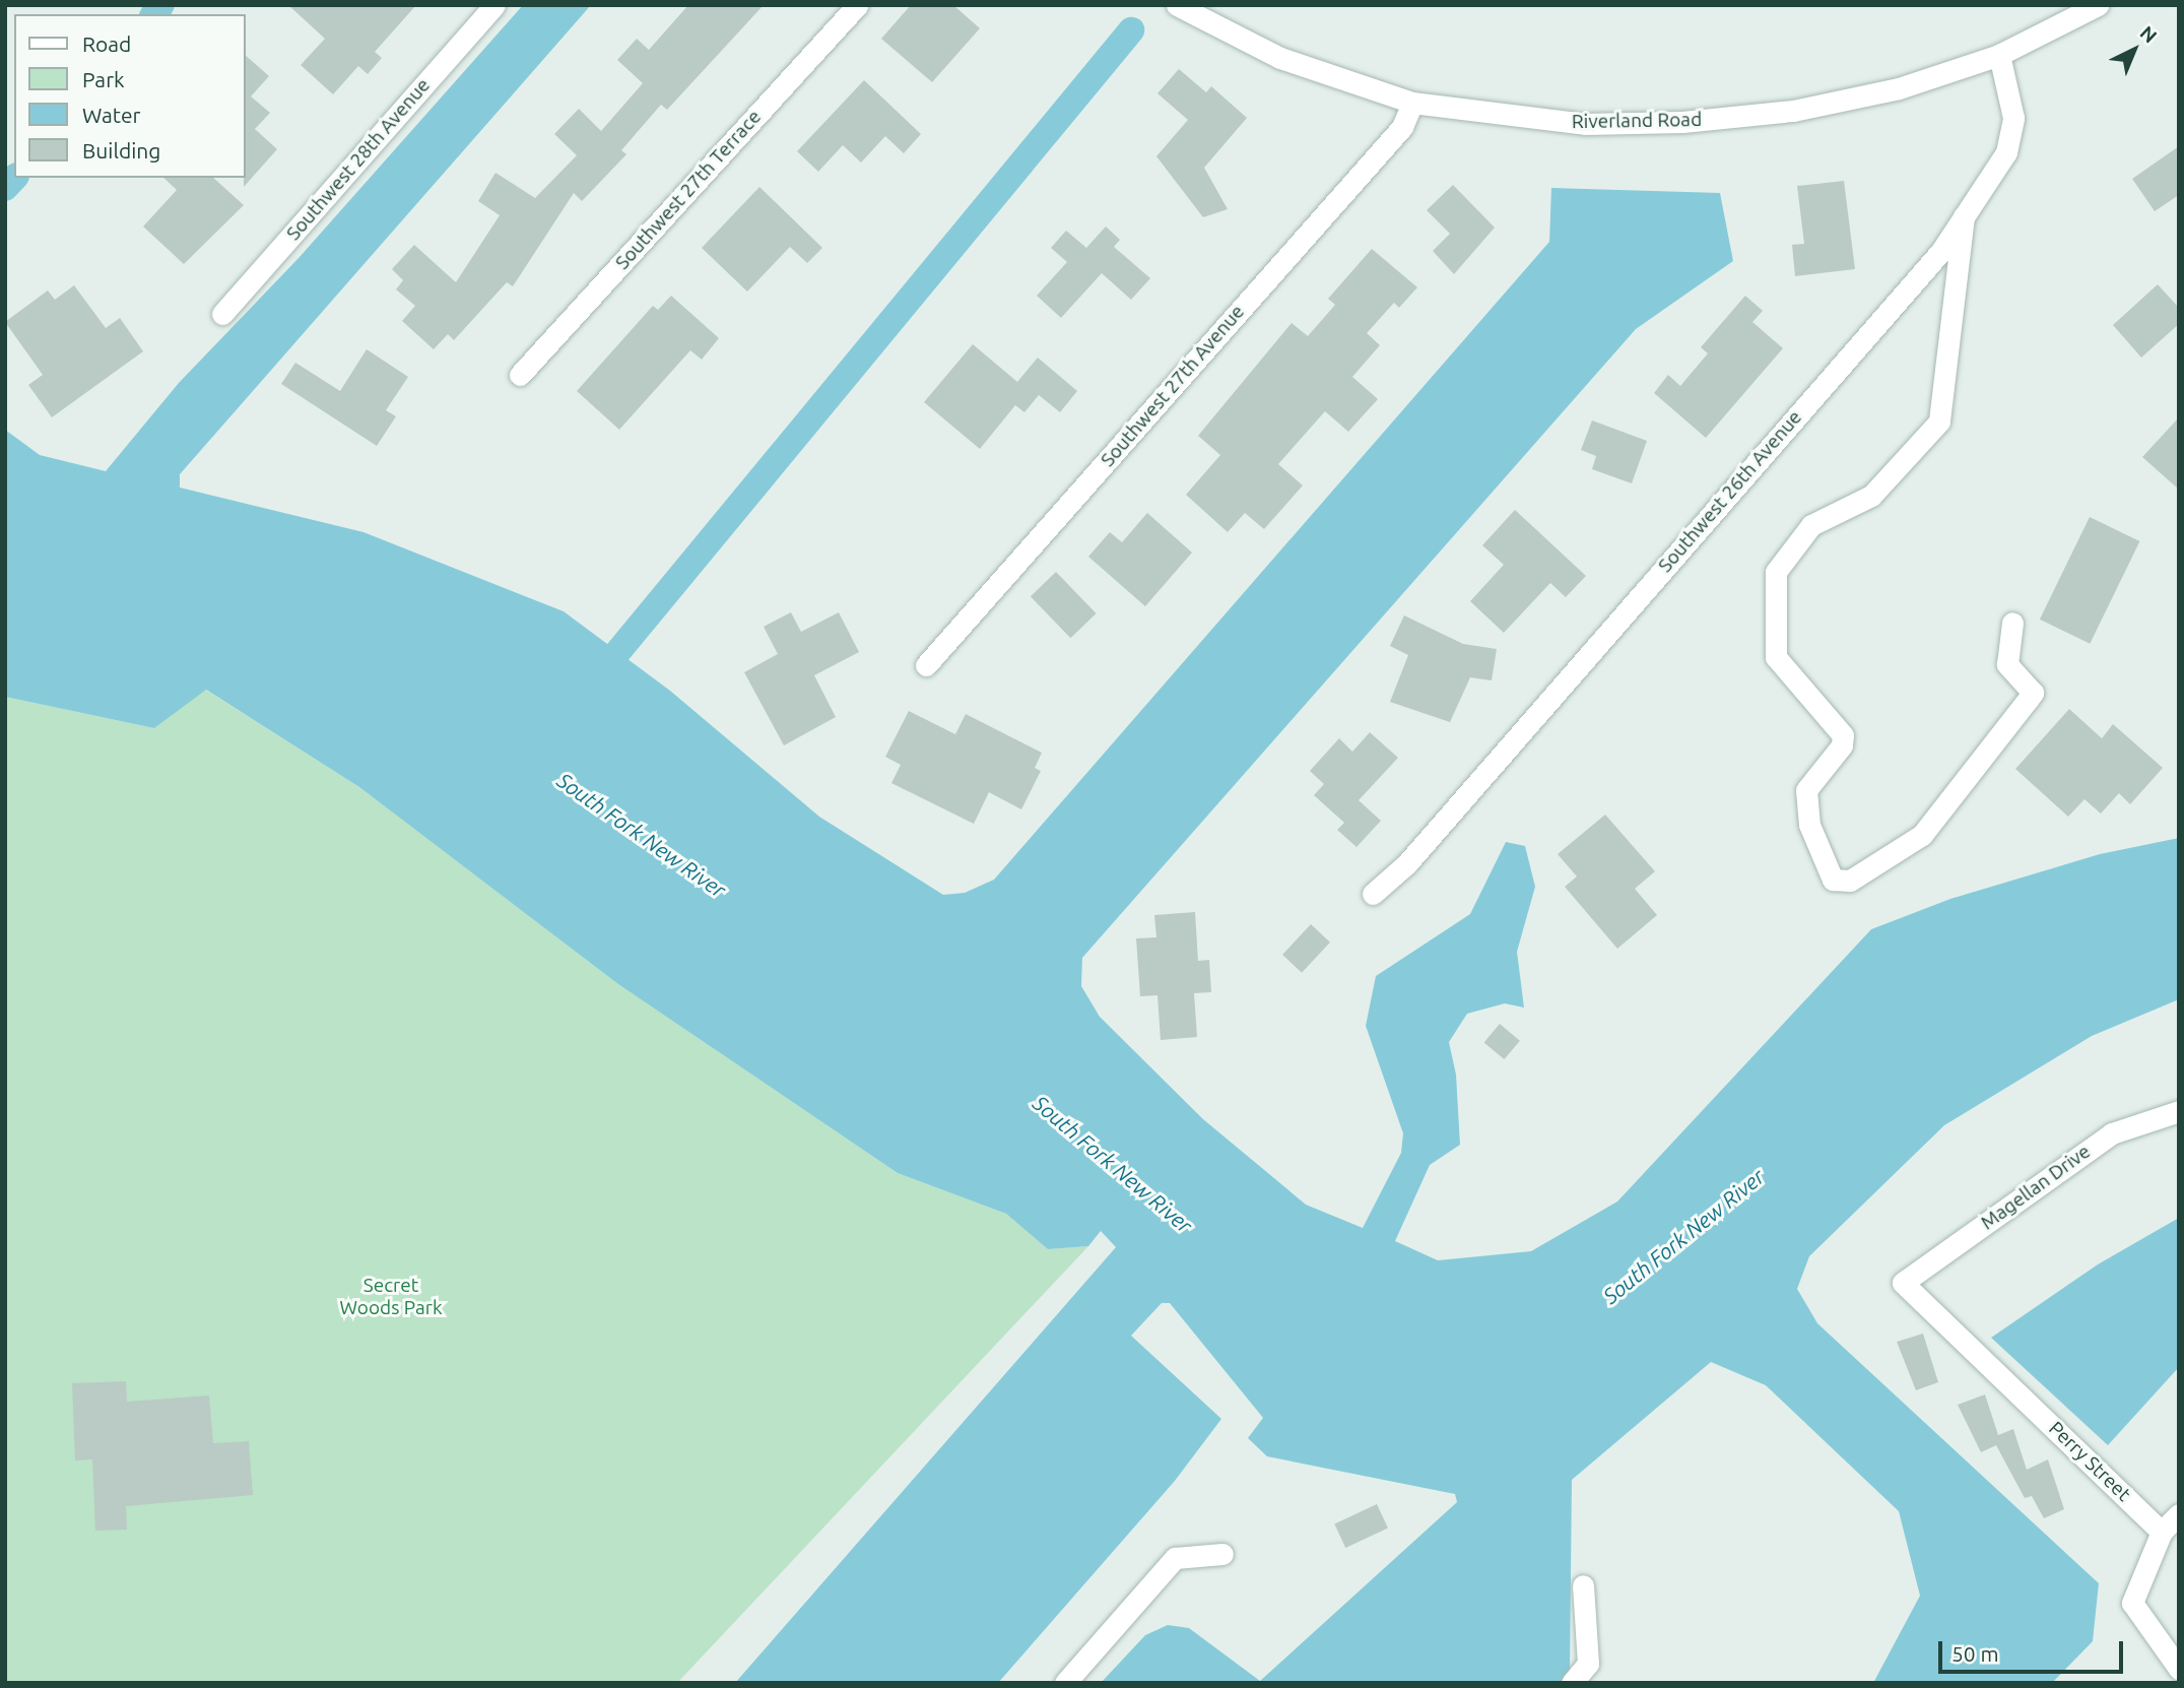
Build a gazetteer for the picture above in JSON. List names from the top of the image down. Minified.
{"streets":{"street":["Riverland Road","Southwest 28th Avenue","Southwest 27th Terrace","Southwest 27th Avenue","Southwest 26th Avenue","Magellan Drive","Perry Street"]},"crossings":[["Riverland Road","Southwest 27th Avenue"],["Riverland Road","Southwest 26th Avenue"],["Magellan Drive","Perry Street"]],"water":["South Fork New River"],"parks":["Secret Woods Park"],"legend":["Road","Park","Water","Building"],"scale_bar":"50 m","north":"top right"}
